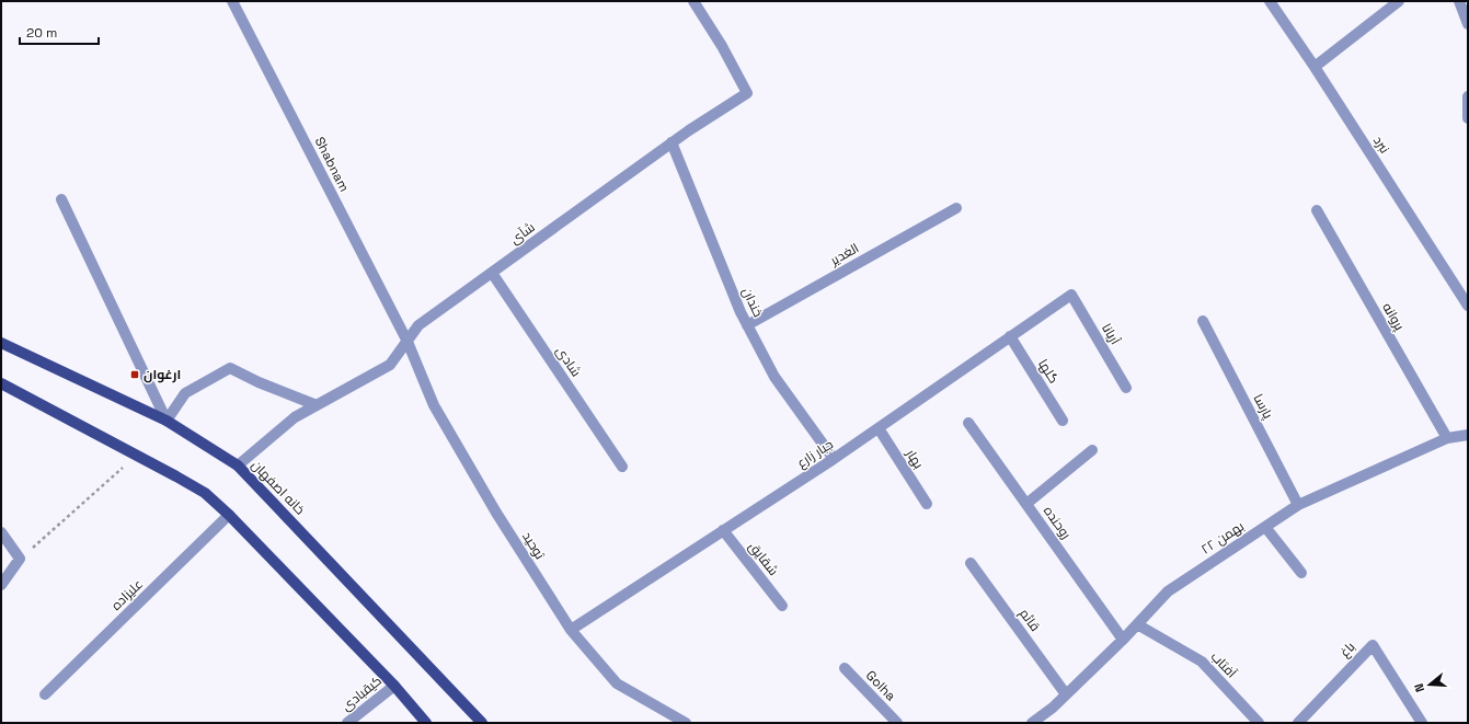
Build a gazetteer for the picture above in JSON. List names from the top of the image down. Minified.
{"streets":{"main road":["خانه اصفهان"],"street":["نبرد","Shabnam","شآی","الغدیر","خندان","پروانه","آریانا","شادی","گلها","پارسا","جبار زارع","بهار","روحنده","۲۲ بهمن","توحید","شقایق","علیزاده","قائم","باغ","آفتاب","Golha","کیقبادی"]},"crossings":[["Shabnam","شآی"],["Shabnam","توحید"],["شآی","خندان"],["شآی","شادی"],["شآی","خانه اصفهان"],["شآی","توحید"],["الغدیر","خندان"],["خندان","جبار زارع"],["پروانه","۲۲ بهمن"],["آریانا","جبار زارع"],["گلها","جبار زارع"],["پارسا","۲۲ بهمن"],["جبار زارع","بهار"],["جبار زارع","توحید"],["جبار زارع","شقایق"],["روحنده","۲۲ بهمن"],["۲۲ بهمن","قائم"],["۲۲ بهمن","آفتاب"]],"places":{"transit":["ارغوان"]},"scale_bar":"20 m","north":"left"}
